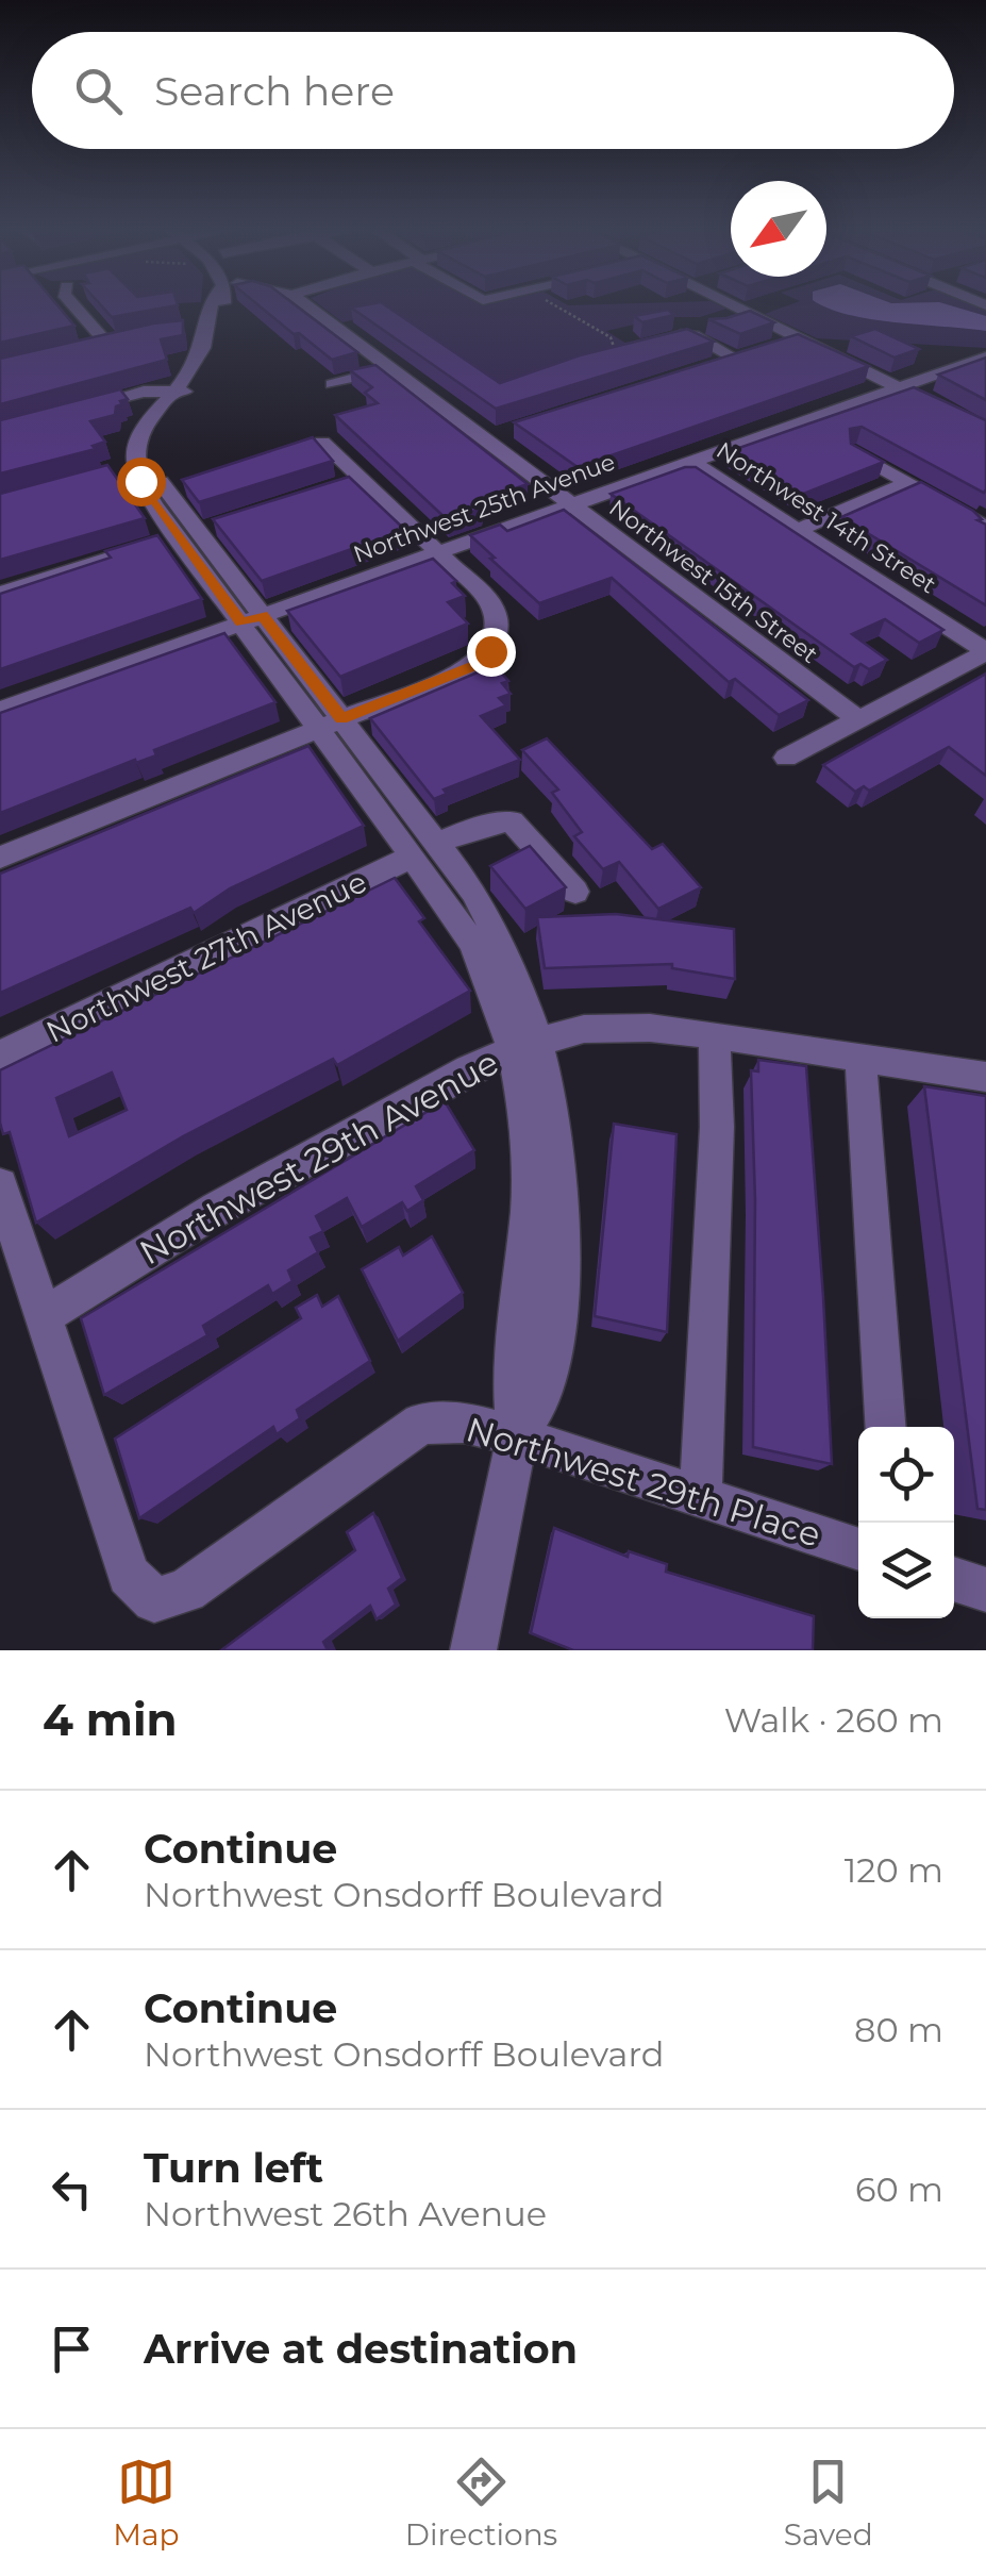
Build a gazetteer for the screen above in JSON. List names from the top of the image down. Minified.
{"streets":{"street":["Northwest 25th Avenue","Northwest 14th Street","Northwest 15th Street","Northwest 27th Avenue","Northwest 29th Avenue","Northwest 29th Place"]},"crossings":[["Northwest 25th Avenue","Northwest 14th Street"],["Northwest 25th Avenue","Northwest 15th Street"],["Northwest 29th Avenue","Northwest 29th Place"]],"north":"bottom left","page":{"search":"Search here","heading":["4 min","Walk · 260 m"],"list":[["Continue","Northwest Onsdorff Boulevard","120 m"],["Continue","Northwest Onsdorff Boulevard","80 m"],["Turn left","Northwest 26th Avenue","60 m"],"Arrive at destination"],"nav":["Map","Directions","Saved"]}}
